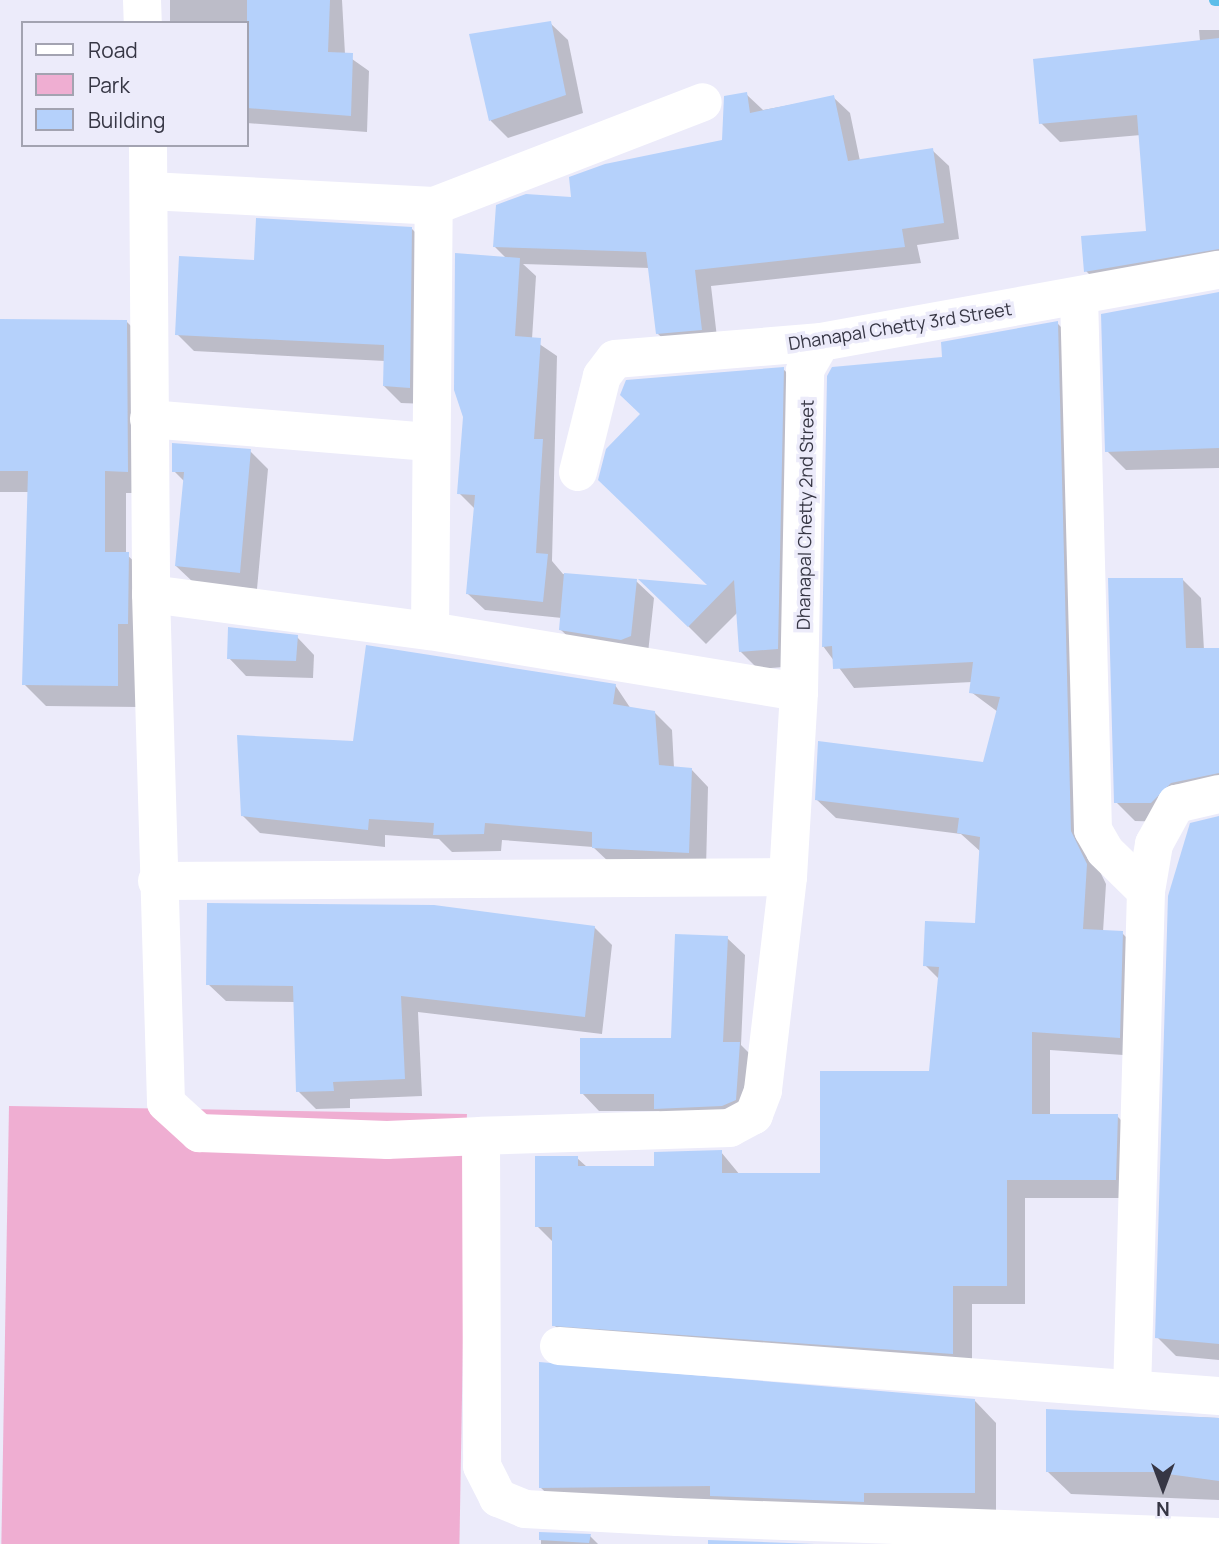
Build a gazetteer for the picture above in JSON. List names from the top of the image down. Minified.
{"streets":{"street":["Dhanapal Chetty 3rd Street","Dhanapal Chetty 2nd Street"]},"crossings":[["Dhanapal Chetty 3rd Street","Dhanapal Chetty 2nd Street"]],"legend":["Road","Park","Building"],"north":"bottom"}
